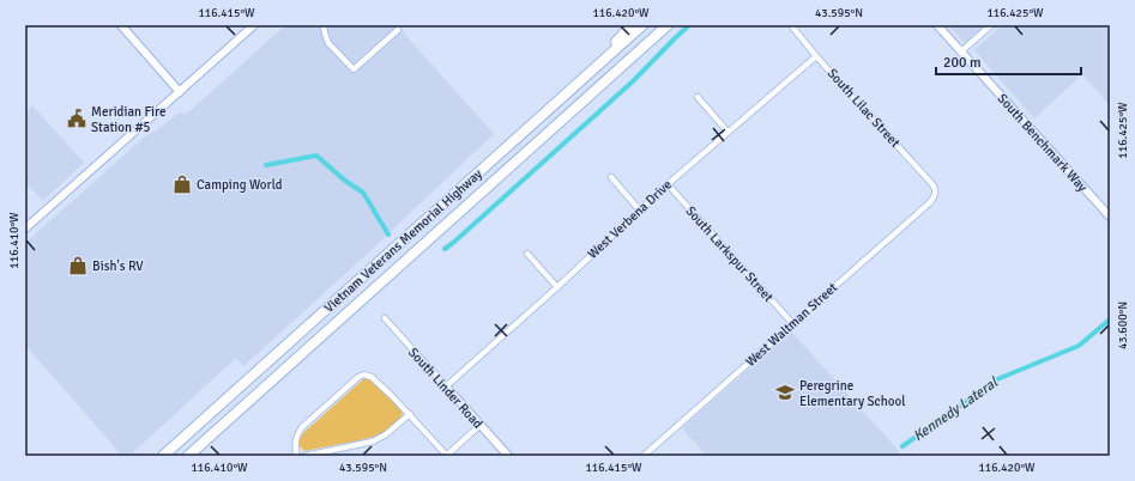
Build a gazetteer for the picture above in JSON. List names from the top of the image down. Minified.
{"streets":{"highway":["Vietnam Veterans Memorial Highway"],"street":["South Lilac Street","South Benchmark Way","West Verbena Drive","South Larkspur Street","West Waltman Street","South Linder Road"]},"crossings":[["South Lilac Street","West Verbena Drive"],["South Lilac Street","West Waltman Street"],["West Verbena Drive","South Larkspur Street"],["West Verbena Drive","South Linder Road"],["South Larkspur Street","West Waltman Street"]],"water":["Kennedy Lateral"],"places":{"public building":["Meridian Fire Station #5"],"shop":["Camping World","Bish's RV"],"school or university":["Peregrine Elementary School"]},"scale_bar":"200 m","coordinates":["116.415°W","116.420°W","43.595°N","116.425°W","116.410°W","43.600°N"]}
